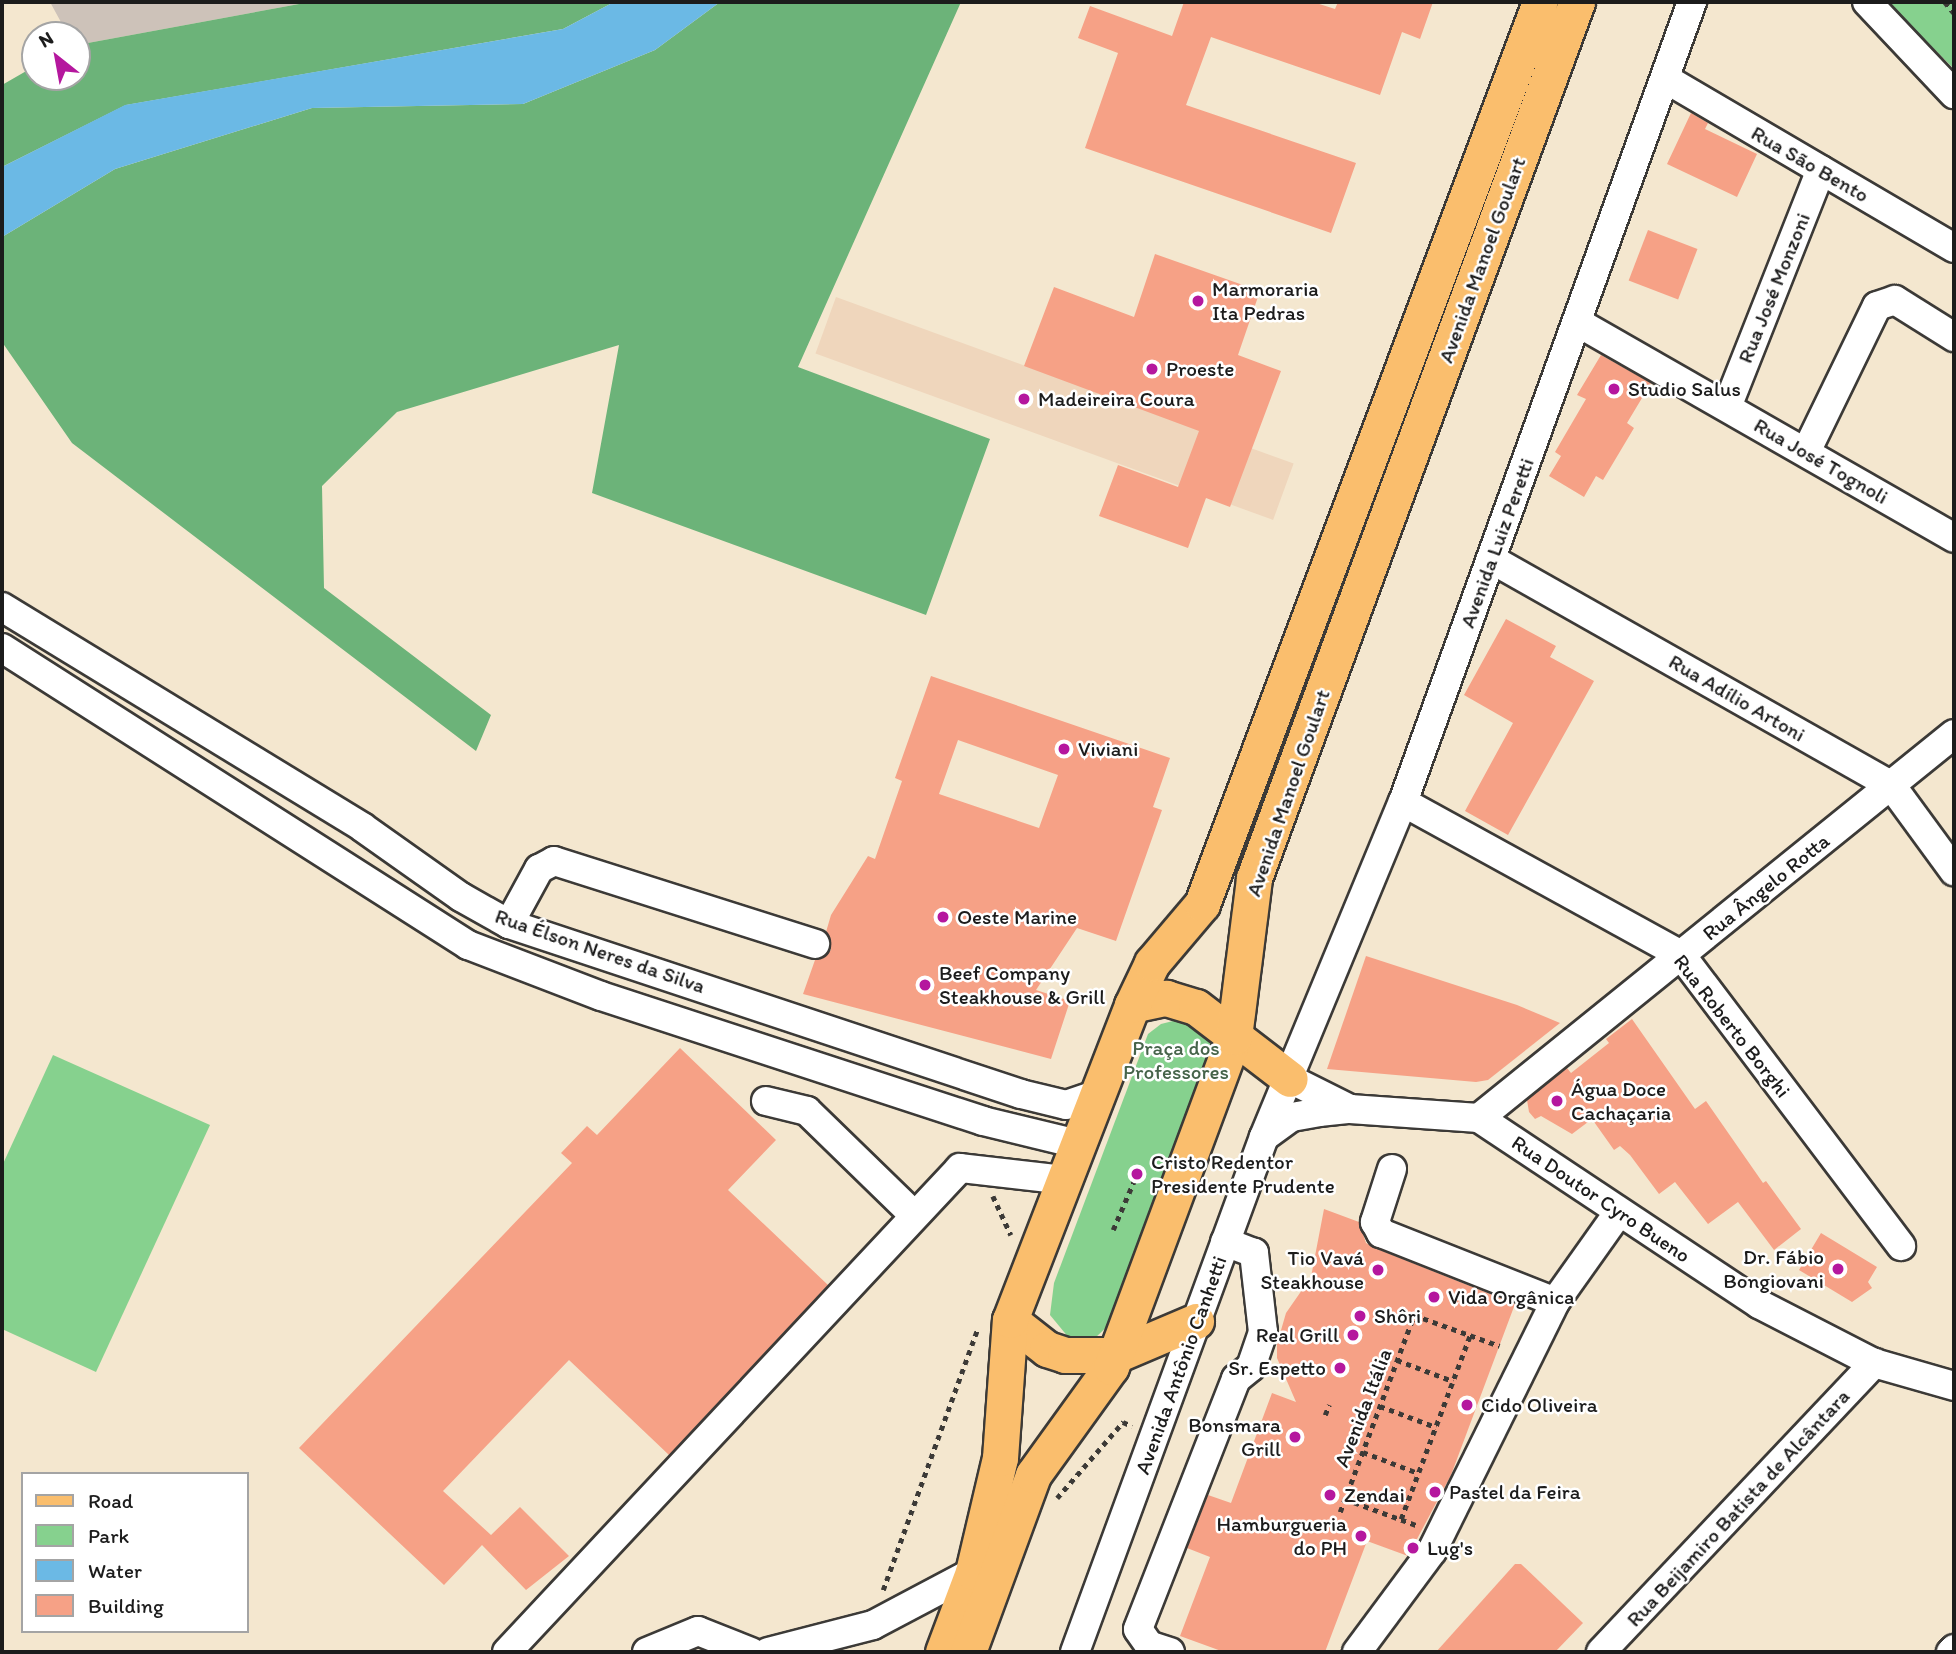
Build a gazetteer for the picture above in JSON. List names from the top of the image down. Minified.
{"streets":{"main road":["Avenida Manoel Goulart"],"street":["Rua São Bento","Rua José Monzoni","Rua José Tognoli","Avenida Luiz Peretti","Rua Adílio Artoni","Rua Ângelo Rotta","Rua Élson Neres da Silva","Rua Roberto Borghi","Rua Doutor Cyro Bueno","Avenida Antônio Canhetti","Rua Beijamiro Batista de Alcântara"],"path":["Avenida Itália"]},"crossings":[["Rua São Bento","Rua José Monzoni"],["Rua São Bento","Avenida Luiz Peretti"],["Avenida Manoel Goulart","Rua Élson Neres da Silva"],["Rua José Monzoni","Rua José Tognoli"],["Rua José Tognoli","Avenida Luiz Peretti"],["Avenida Luiz Peretti","Rua Adílio Artoni"],["Avenida Luiz Peretti","Rua Roberto Borghi"],["Avenida Luiz Peretti","Rua Doutor Cyro Bueno"],["Avenida Luiz Peretti","Avenida Antônio Canhetti"],["Rua Adílio Artoni","Rua Ângelo Rotta"],["Rua Ângelo Rotta","Rua Roberto Borghi"],["Rua Ângelo Rotta","Rua Doutor Cyro Bueno"],["Rua Doutor Cyro Bueno","Avenida Antônio Canhetti"],["Rua Doutor Cyro Bueno","Rua Beijamiro Batista de Alcântara"]],"parks":["Praça dos Professores"],"places":["Marmoraria Ita Pedras","Proeste","Studio Salus","Madeireira Coura","Viviani","Oeste Marine","Beef Company Steakhouse & Grill","Água Doce Cachaçaria","Cristo Redentor Presidente Prudente","Dr. Fábio Bongiovani","Tio Vavá Steakhouse","Vida Orgânica","Shôri","Real Grill","Sr. Espetto","Cido Oliveira","Bonsmara Grill","Pastel da Feira","Zendai","Hamburgueria do PH","Lug's"],"legend":["Road","Park","Water","Building"],"north":"top left"}
